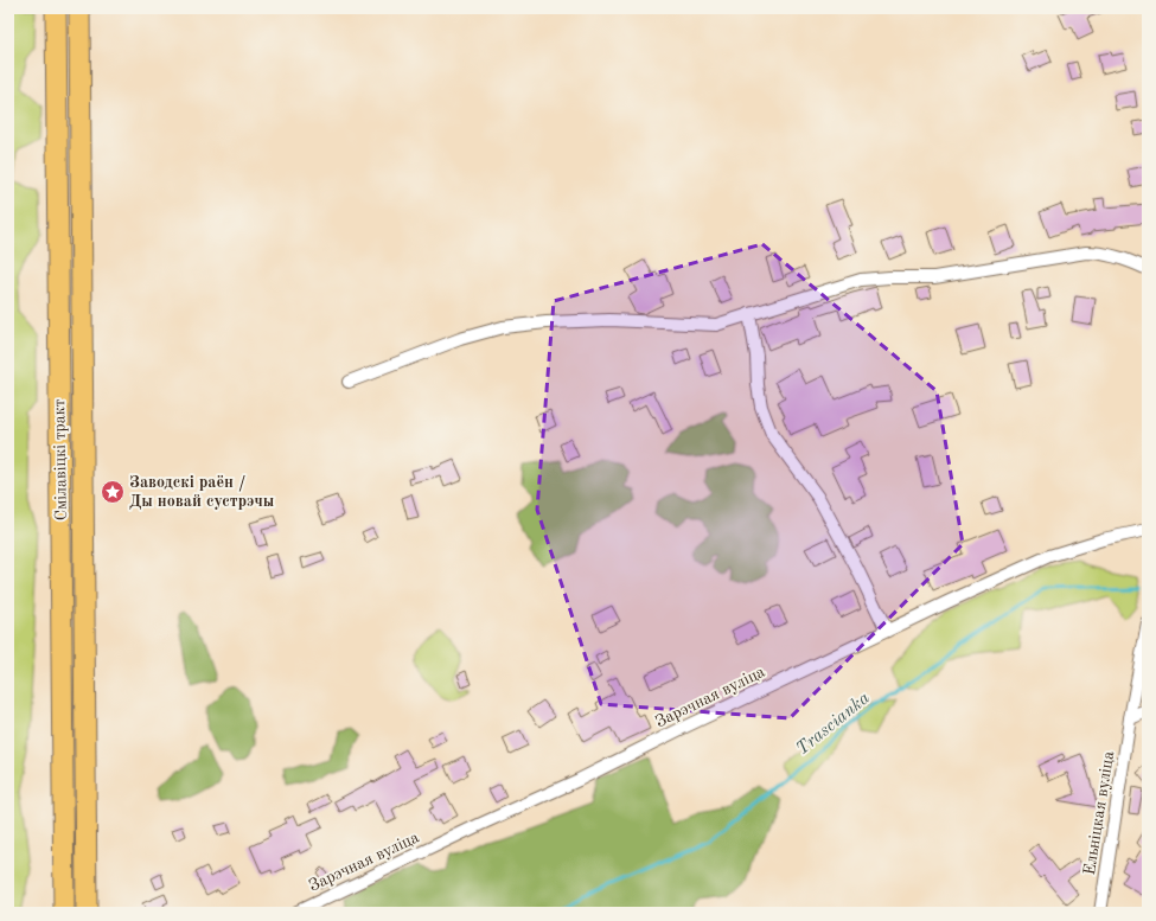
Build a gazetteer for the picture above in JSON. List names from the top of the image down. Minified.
{"streets":{"highway":["Смілавіцкі тракт"],"street":["Зарэчная вуліца","Ельніцкая вуліца"]},"water":["Trascianka"],"places":{"place":["Заводскі раён / Ды новай сустрэчы"]}}
